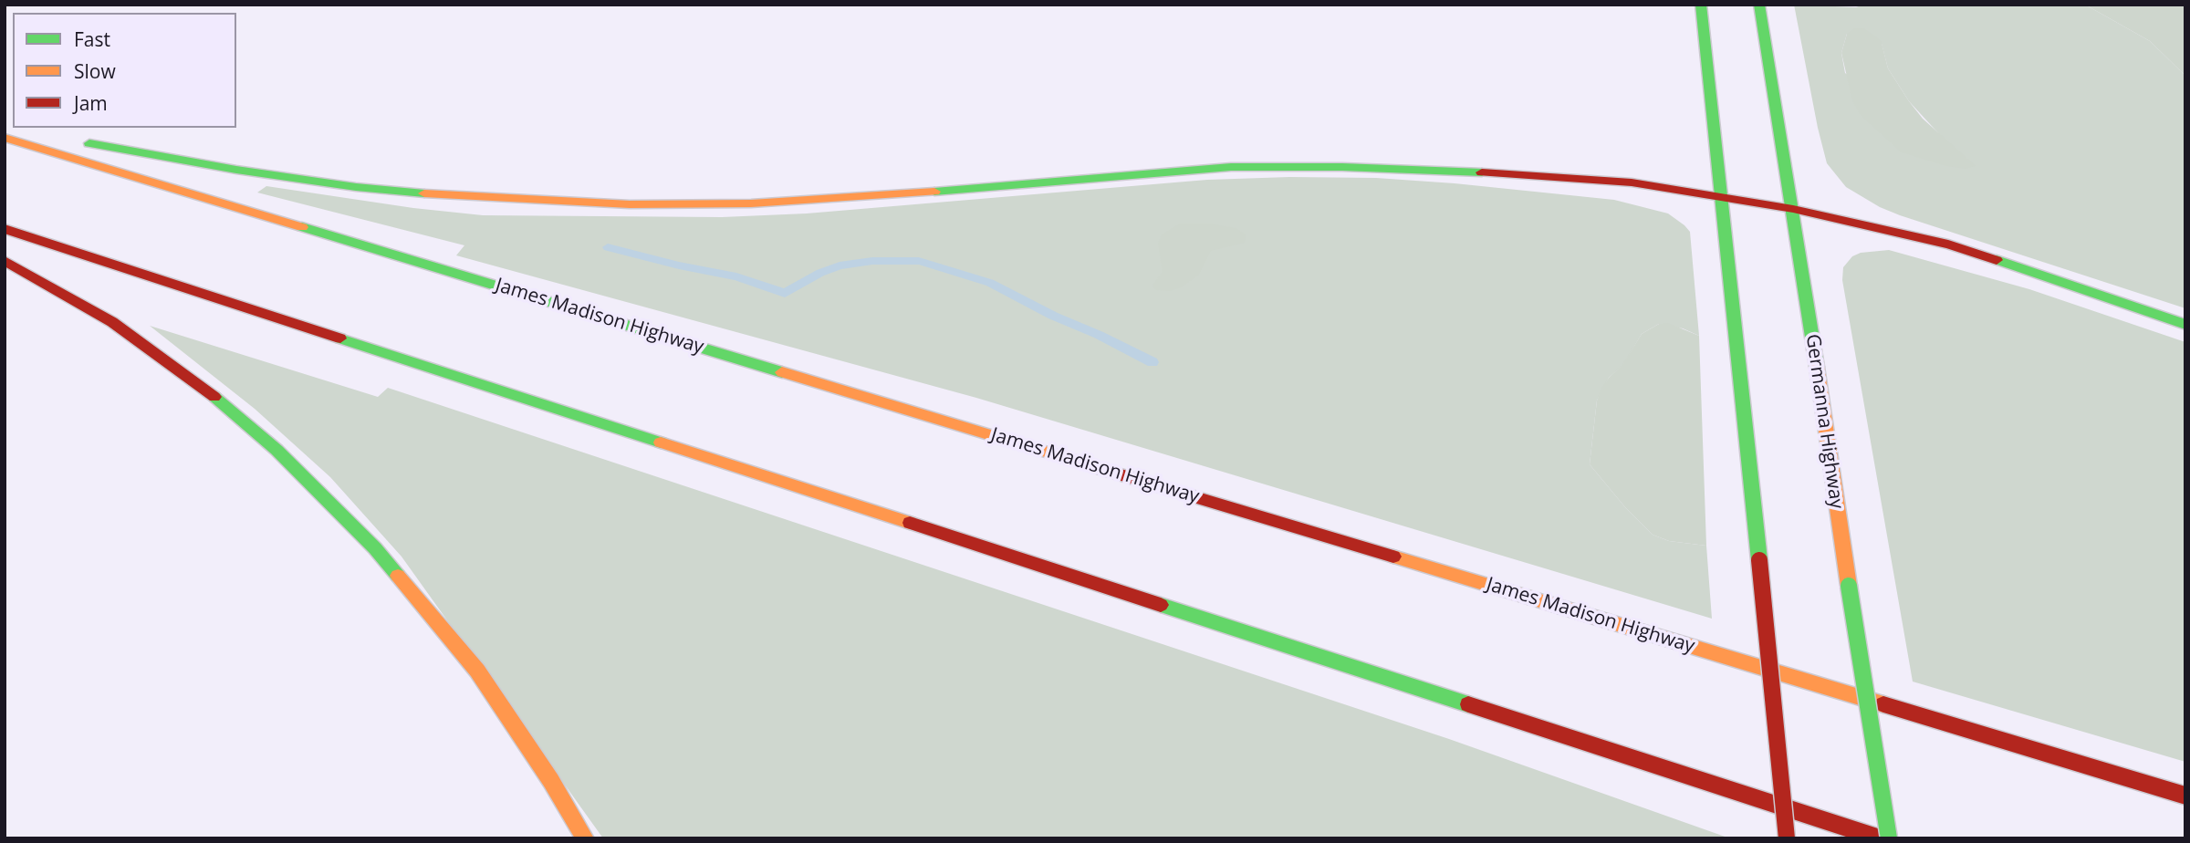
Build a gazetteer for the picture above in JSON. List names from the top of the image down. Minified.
{"streets":{"highway":["James Madison Highway","Germanna Highway"]},"legend":["Fast","Slow","Jam"]}
